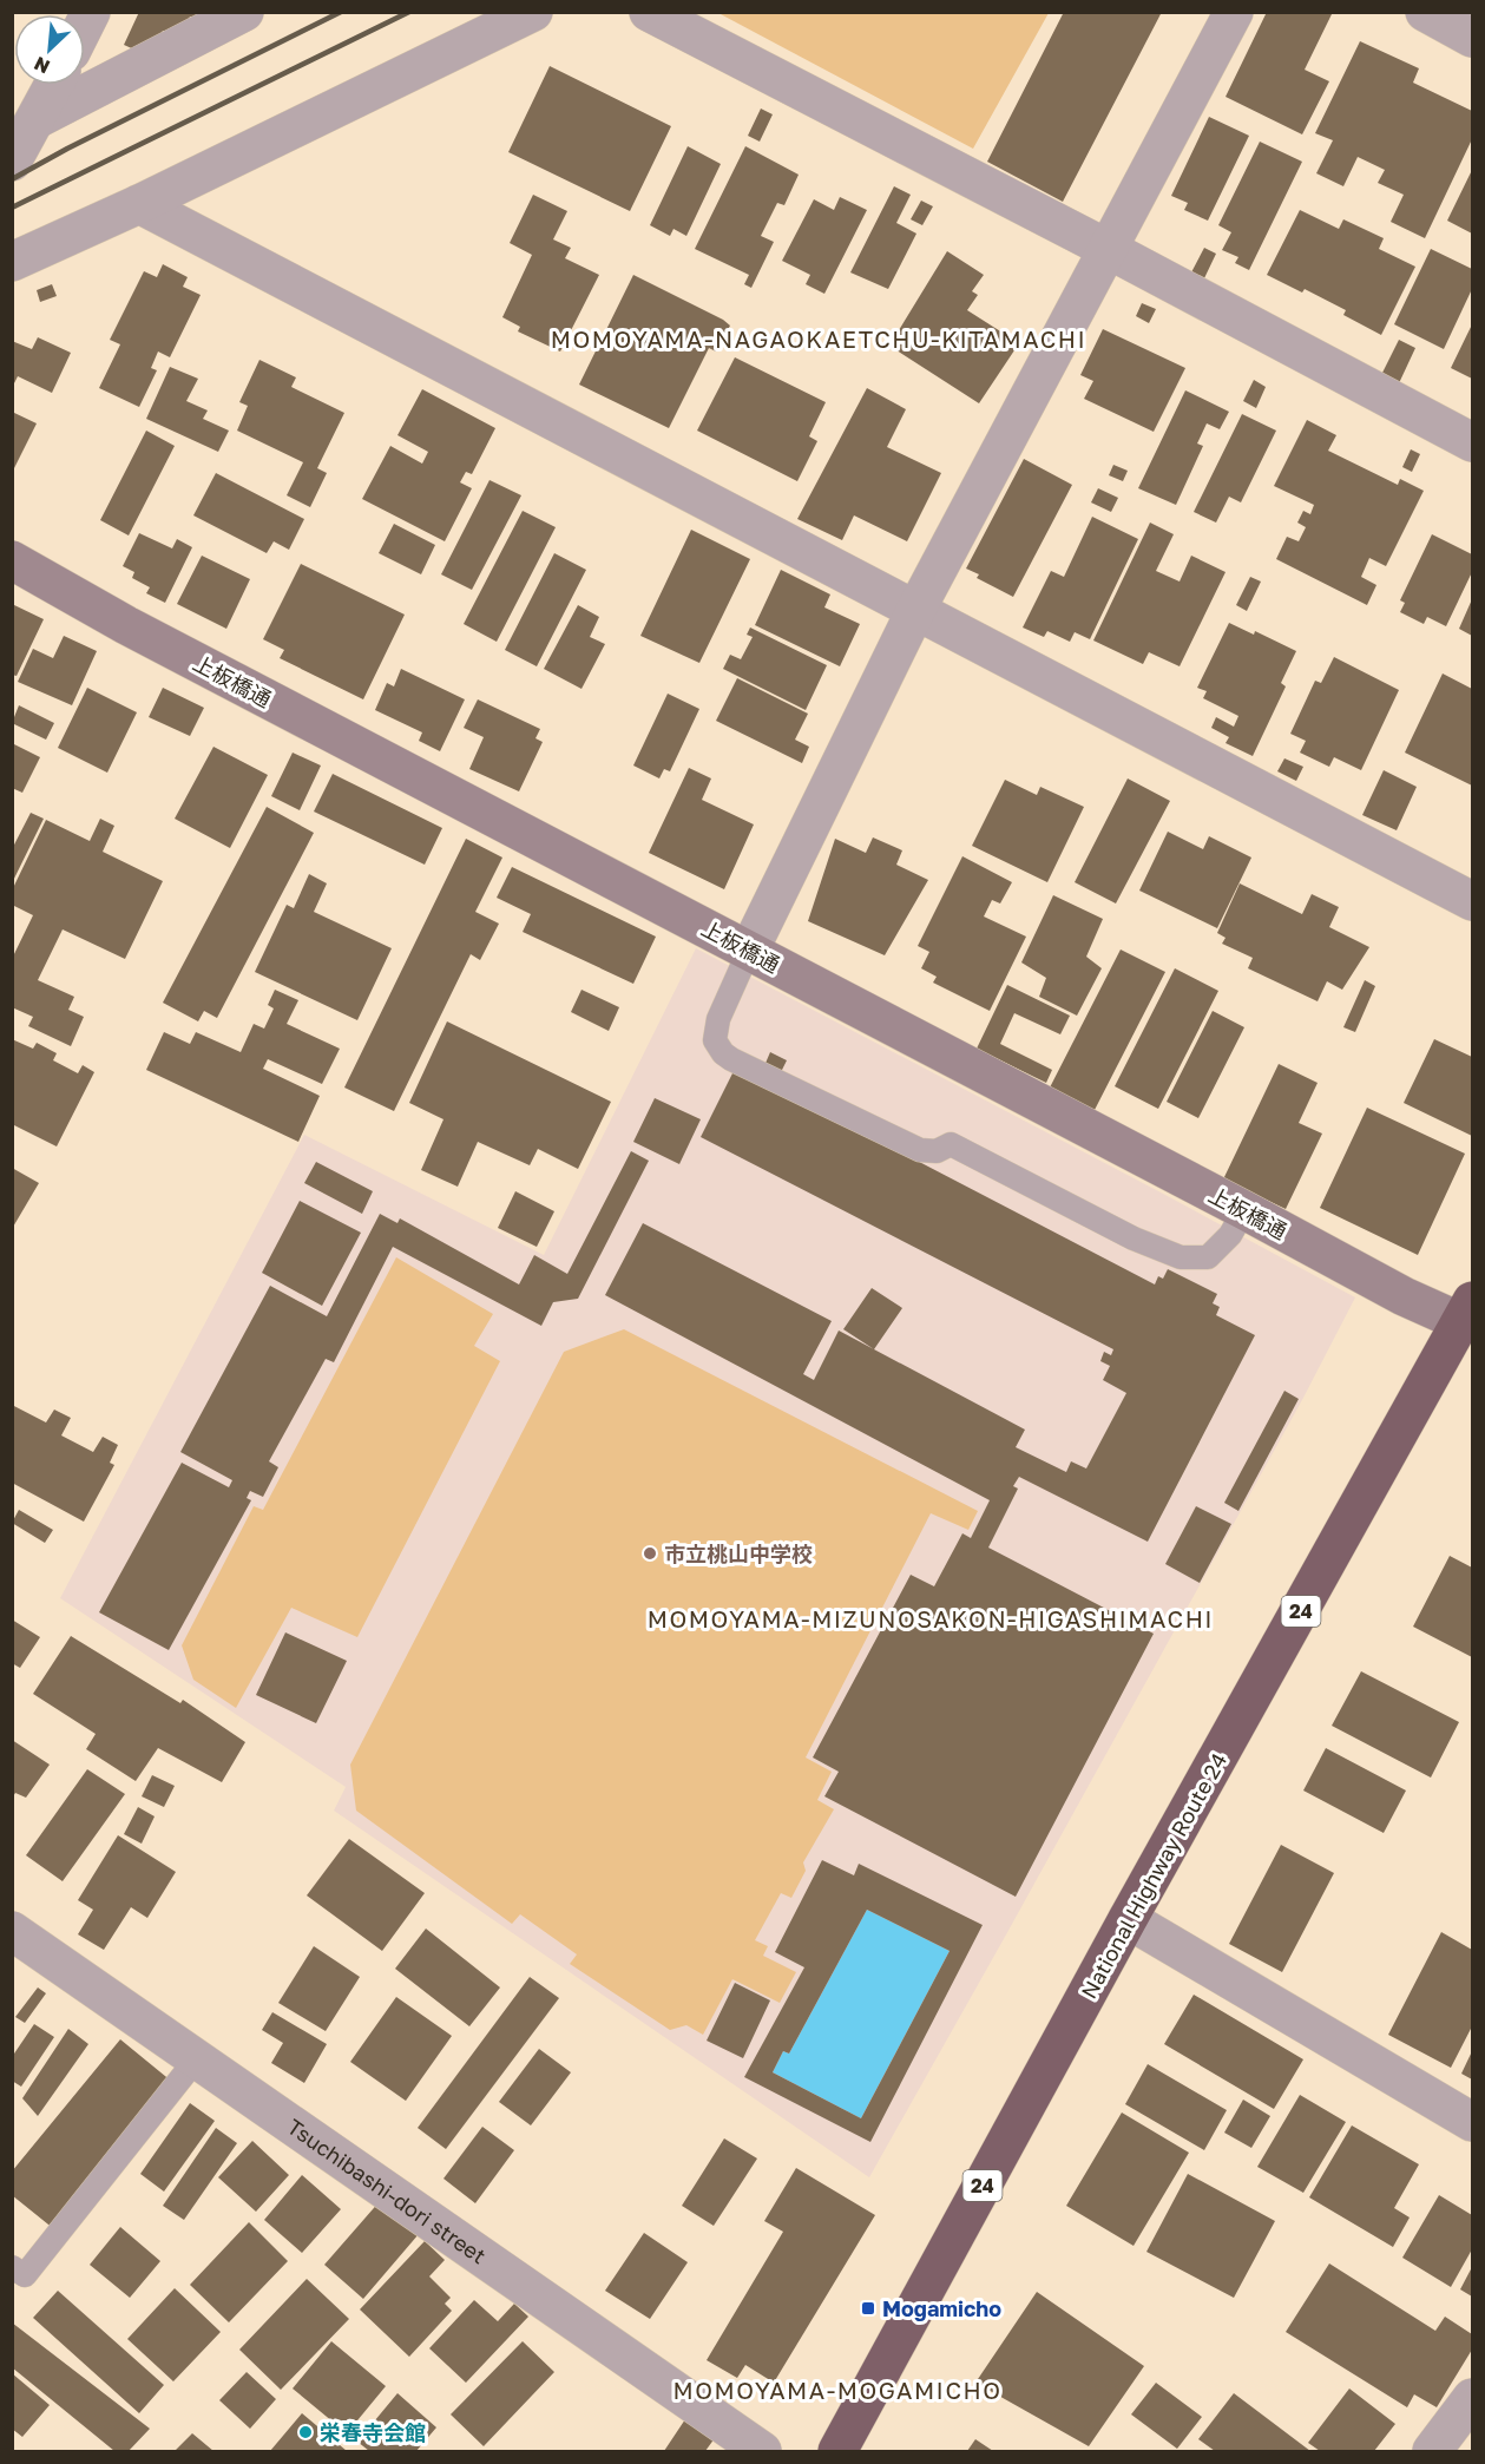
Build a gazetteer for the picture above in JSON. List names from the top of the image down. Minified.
{"streets":{"highway":["24","National Highway Route 24"],"street":["上板橋通","Tsuchibashi-dori street"]},"crossings":[["上板橋通","National Highway Route 24"]],"districts":["MOMOYAMA-NAGAOKAETCHU-KITAMACHI","MOMOYAMA-MIZUNOSAKON-HIGASHIMACHI","MOMOYAMA-MOGAMICHO"],"places":{"other":["市立桃山中学校","栄春寺会館"],"transit":["Mogamicho"]},"north":"bottom left"}
